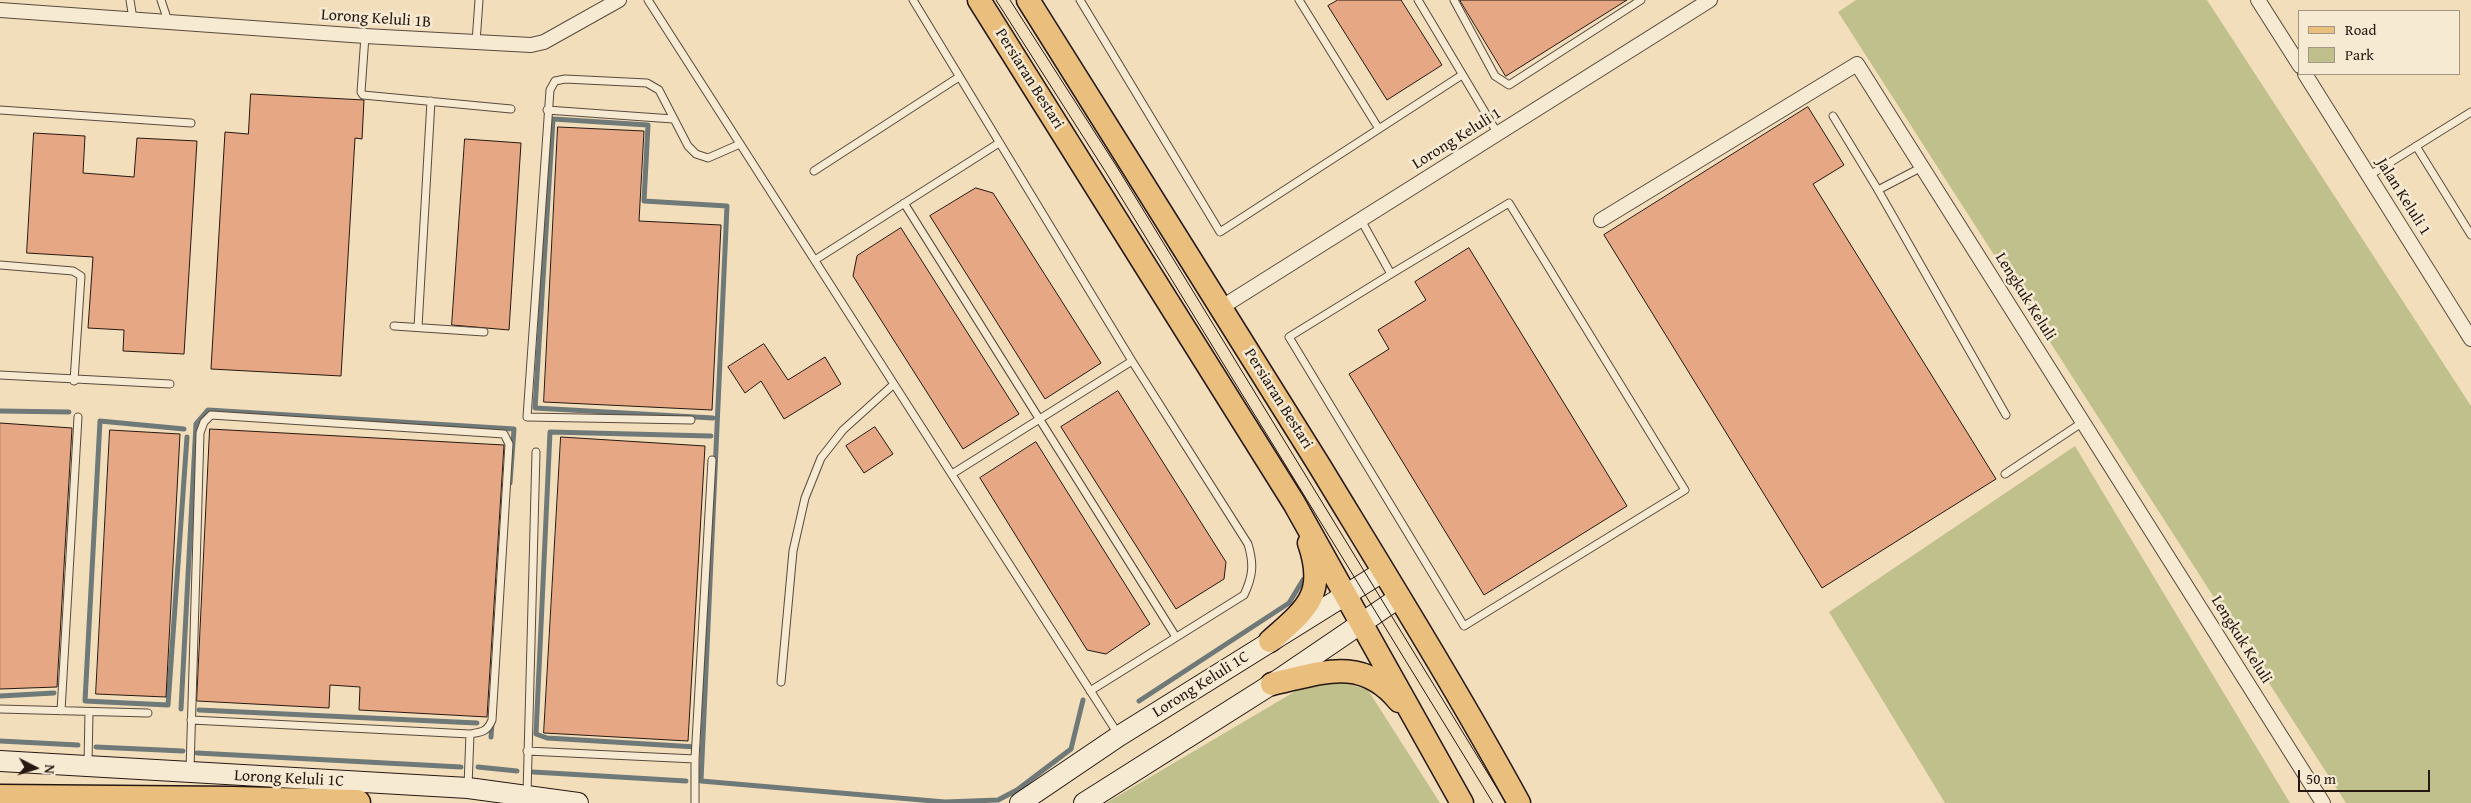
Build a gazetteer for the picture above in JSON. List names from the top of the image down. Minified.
{"streets":{"main road":["Persiaran Bestari"],"street":["Lorong Keluli 1B","Lorong Keluli 1","Jalan Keluli 1","Lengkuk Keluli","Lorong Keluli 1C"]},"crossings":[["Persiaran Bestari","Lorong Keluli 1"],["Persiaran Bestari","Lorong Keluli 1C"]],"legend":["Road","Park"],"scale_bar":"50 m","north":"right"}
